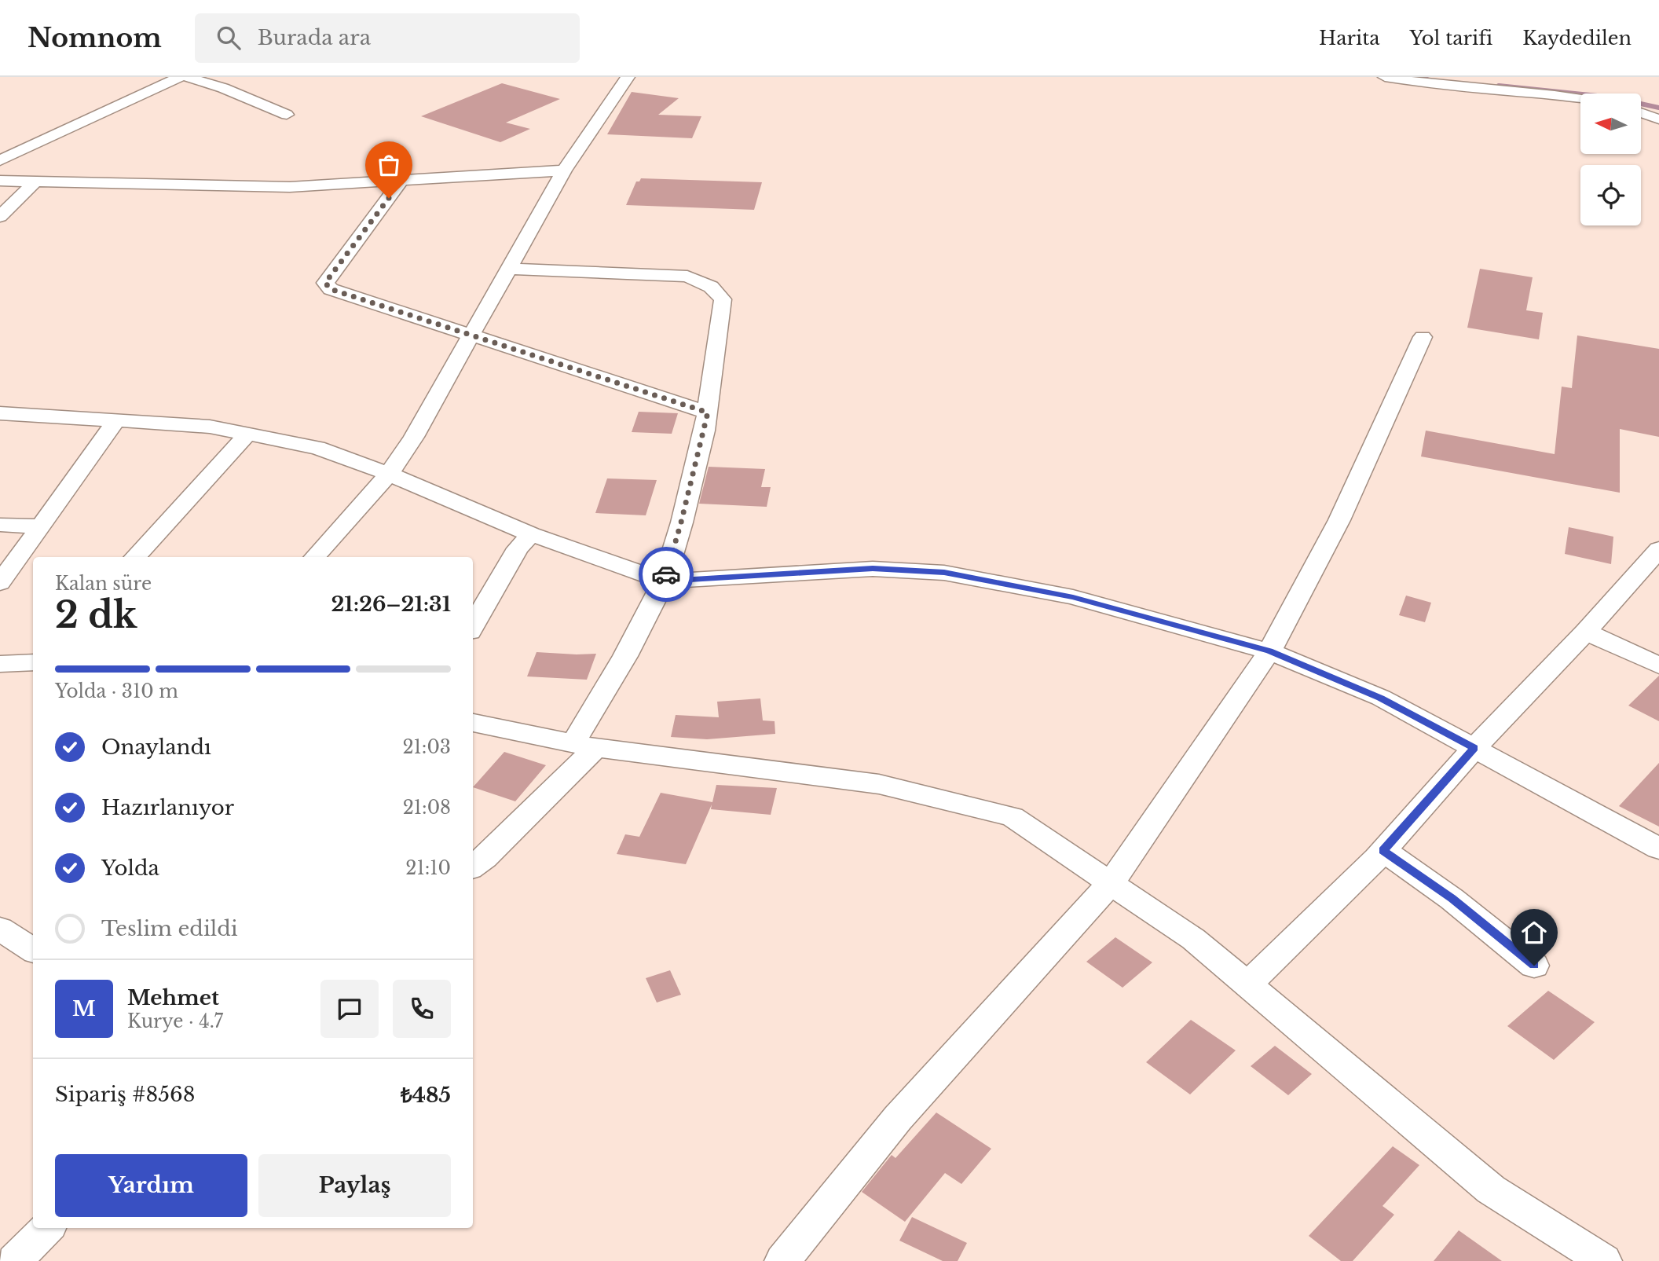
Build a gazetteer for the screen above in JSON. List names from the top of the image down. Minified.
{"north":"left","page":{"header":"Nomnom","search":"Burada ara","nav":["Harita","Yol tarifi","Kaydedilen"],"heading":["2 dk","Kalan süre","21:26–21:31"],"panel":["Mehmet","Kurye · 4.7","Sipariş #8568","₺485"],"bar":"Yolda · 310 m","list":[["Onaylandı","21:03"],["Hazırlanıyor","21:08"],["Yolda","21:10"],"Teslim edildi"],"round":"M","buttons":["Yardım","Paylaş"]}}
